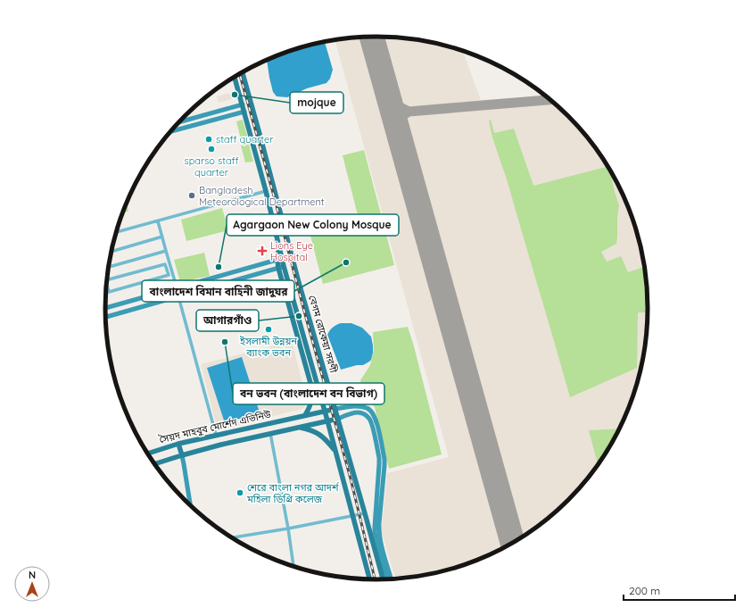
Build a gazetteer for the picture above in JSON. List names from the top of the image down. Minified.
{"streets":{"main road":["বেগম রোকেয়া সরণী","সৈয়দ মাহবুব মোর্শেদ এভিনিউ"]},"crossings":[["বেগম রোকেয়া সরণী","সৈয়দ মাহবুব মোর্শেদ এভিনিউ"]],"places":{"other":["mojque","staff quarter","sparso staff quarter","Bangladesh Meteorological Department","বাংলাদেশ বিমান বাহিনী জাদুঘর","Agargaon New Colony Mosque","আগারগাঁও","ইসলামী উন্নয়ন ব্যাংক ভবন","বন ভবন (বাংলাদেশ বন বিভাগ)","শেরে বাংলা নগর আদর্শ মহিলা ডিগ্রি কলেজ"],"health":["Lions Eye Hospital"]},"scale_bar":"200 m","north":"top"}
